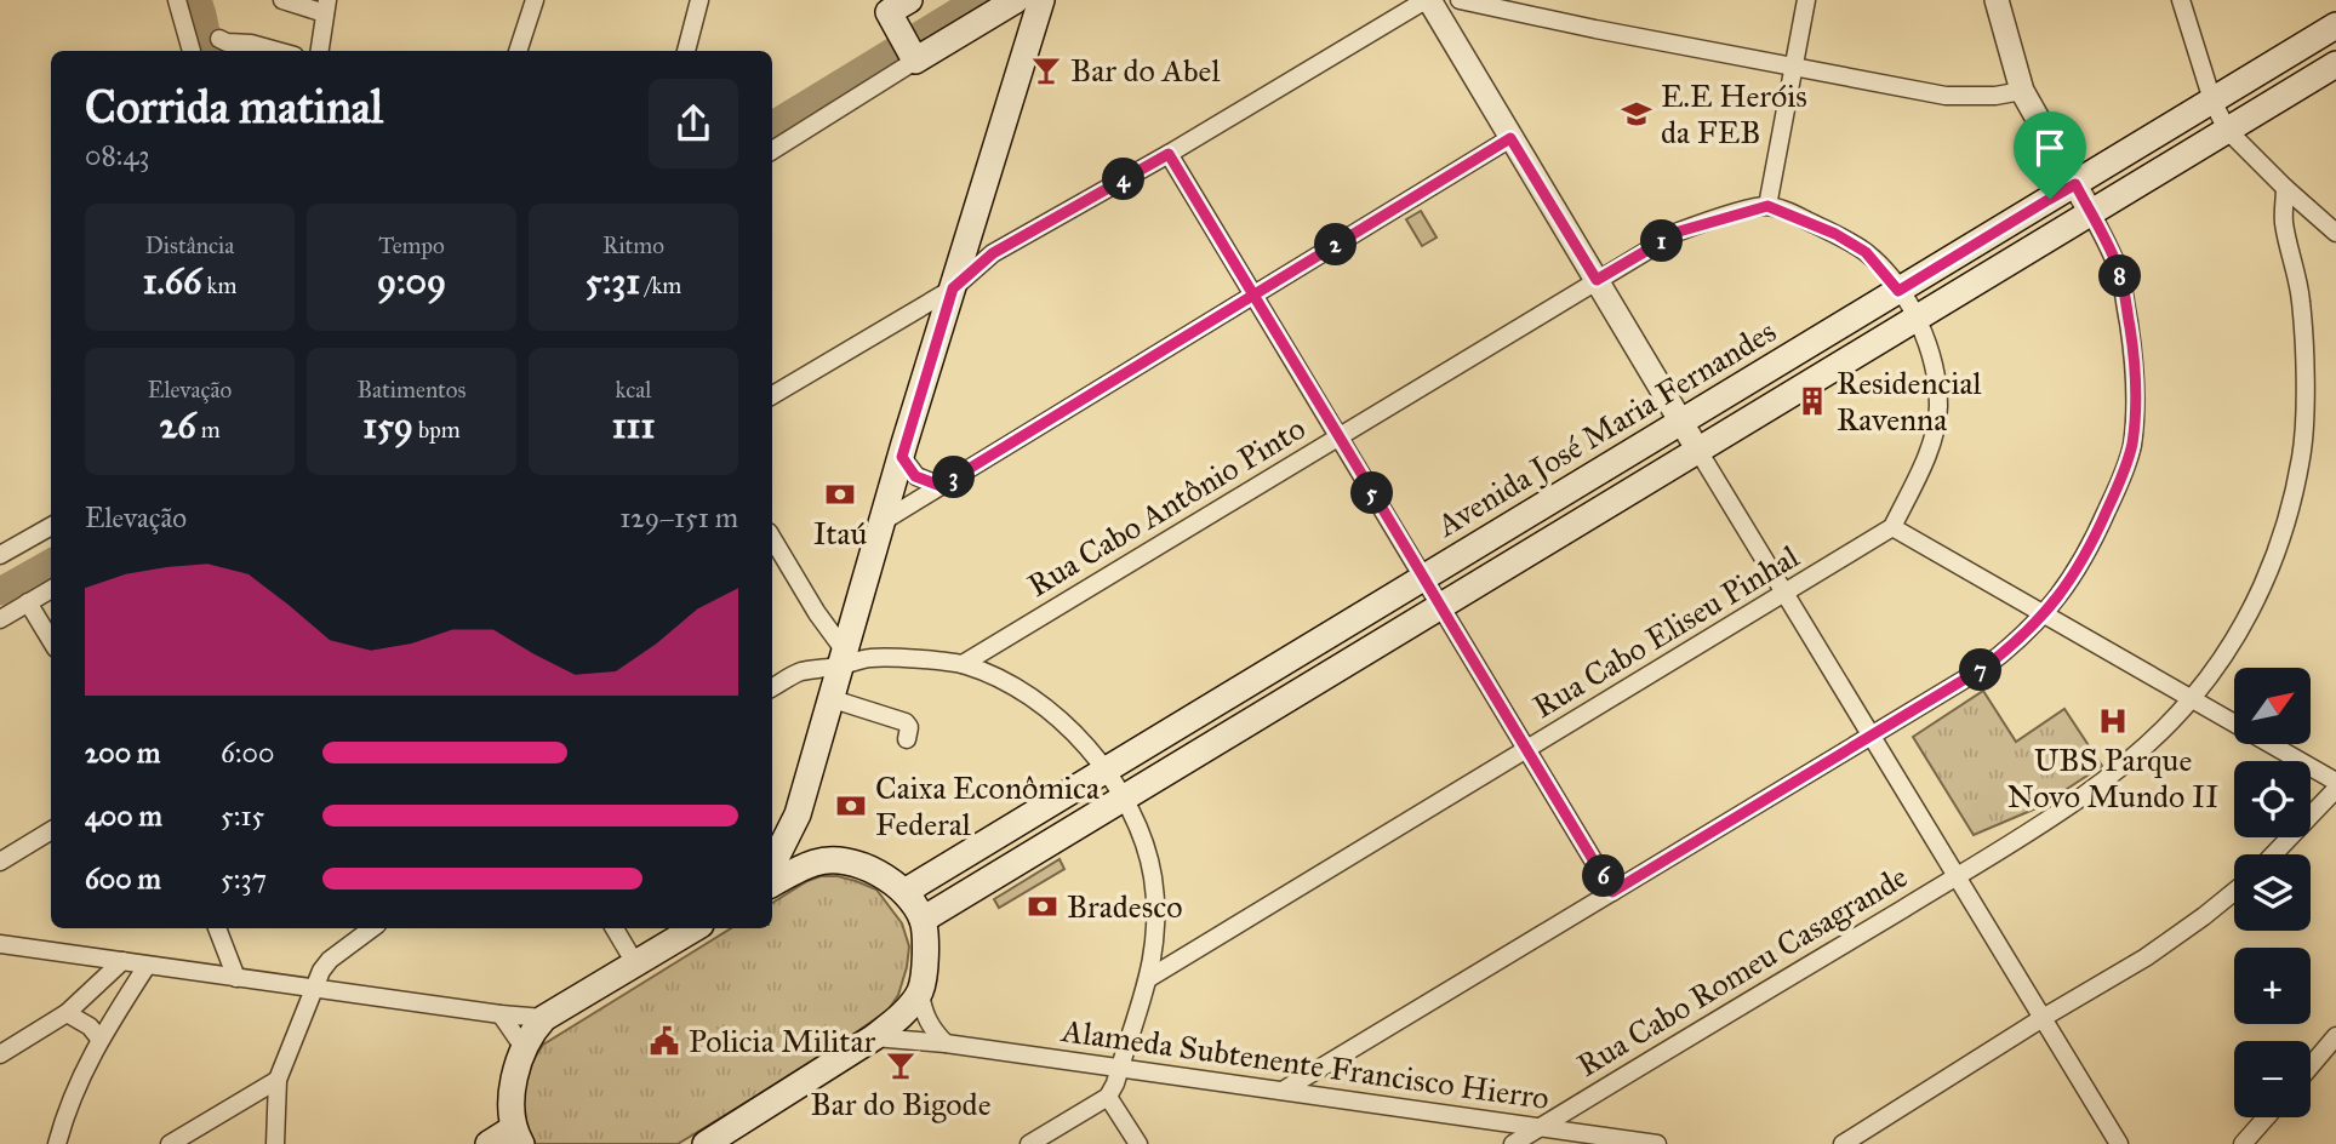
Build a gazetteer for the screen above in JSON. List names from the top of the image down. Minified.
{"streets":{"main road":["Avenida José Maria Fernandes"],"street":["Rua Cabo Antônio Pinto","Rua Cabo Eliseu Pinhal","Rua Cabo Romeu Casagrande","Alameda Subtenente Francisco Hierro"]},"crossings":[["Rua Cabo Romeu Casagrande","Alameda Subtenente Francisco Hierro"]],"places":{"bar":["Bar do Abel","Bar do Bigode"],"school or university":["E.E Heróis da FEB"],"building":["Residencial Ravenna"],"bank":["Itaú","Caixa Econômica Federal","Bradesco"],"hospital":["UBS Parque Novo Mundo II"],"public building":["Policia Militar"]},"north":"top right","page":{"heading":["Corrida matinal","08:43"],"pins":["4","1","2","8","3","5","7","6"],"stats":[["Distância","1.66 km"],["Tempo","9:09"],["Ritmo","5:31 /km"],["Elevação","26 m"],["Batimentos","159 bpm"],["kcal","111"]],"chart":["Elevação","129–151 m"],"map_buttons":["+","−"],"list":[{"name":"200 m","note":"6:00"},{"name":"400 m","note":"5:15"},{"name":"600 m","note":"5:37"}]}}
